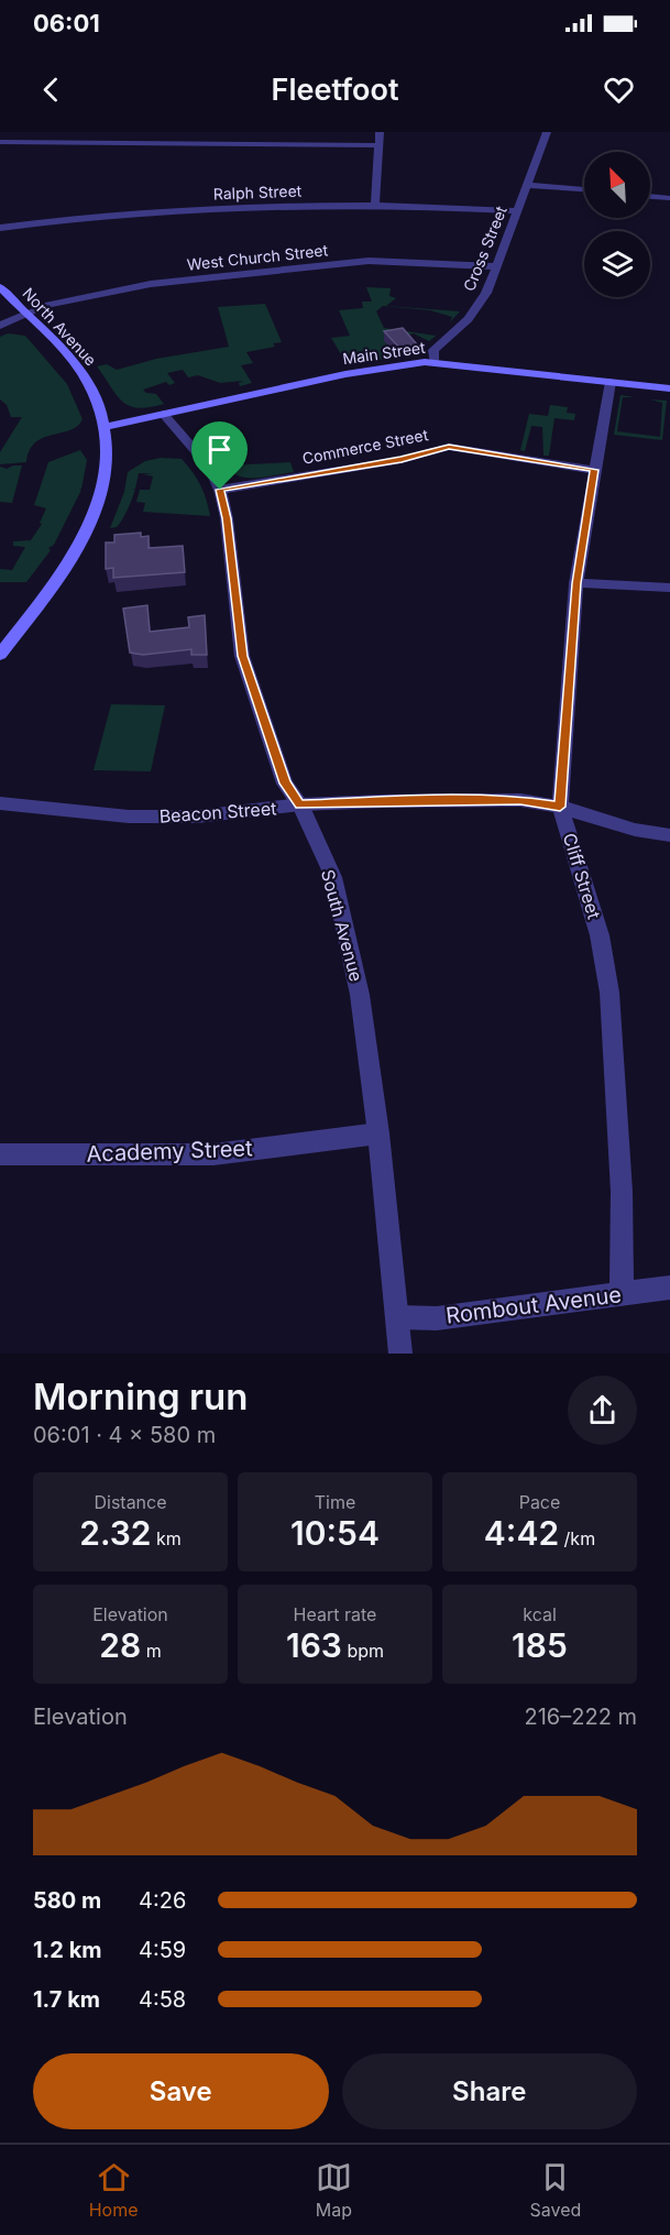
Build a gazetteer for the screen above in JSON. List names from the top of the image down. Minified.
{"streets":{"main road":["North Avenue","Main Street"],"street":["Ralph Street","Cross Street","West Church Street","Commerce Street","Beacon Street","Cliff Street","South Avenue","Academy Street","Rombout Avenue"]},"crossings":[["Ralph Street","Cross Street"],["Cross Street","West Church Street"],["Cross Street","Main Street"],["West Church Street","North Avenue"],["North Avenue","Main Street"],["Main Street","Cliff Street"],["Main Street","South Avenue"],["Commerce Street","Cliff Street"],["Commerce Street","South Avenue"],["Beacon Street","Cliff Street"],["Beacon Street","South Avenue"],["Cliff Street","Rombout Avenue"],["South Avenue","Academy Street"],["South Avenue","Rombout Avenue"]],"north":"top left","page":{"status":"06:01","header":"Fleetfoot","heading":["Morning run","06:01 · 4 × 580 m"],"stats":[["Distance","2.32 km"],["Time","10:54"],["Pace","4:42 /km"],["Elevation","28 m"],["Heart rate","163 bpm"],["kcal","185"]],"chart":["Elevation","216–222 m"],"list":[{"name":"580 m","note":"4:26"},{"name":"1.2 km","note":"4:59"},{"name":"1.7 km","note":"4:58"}],"buttons":["Save","Share"],"tabs":["Home","Map","Saved"]}}
